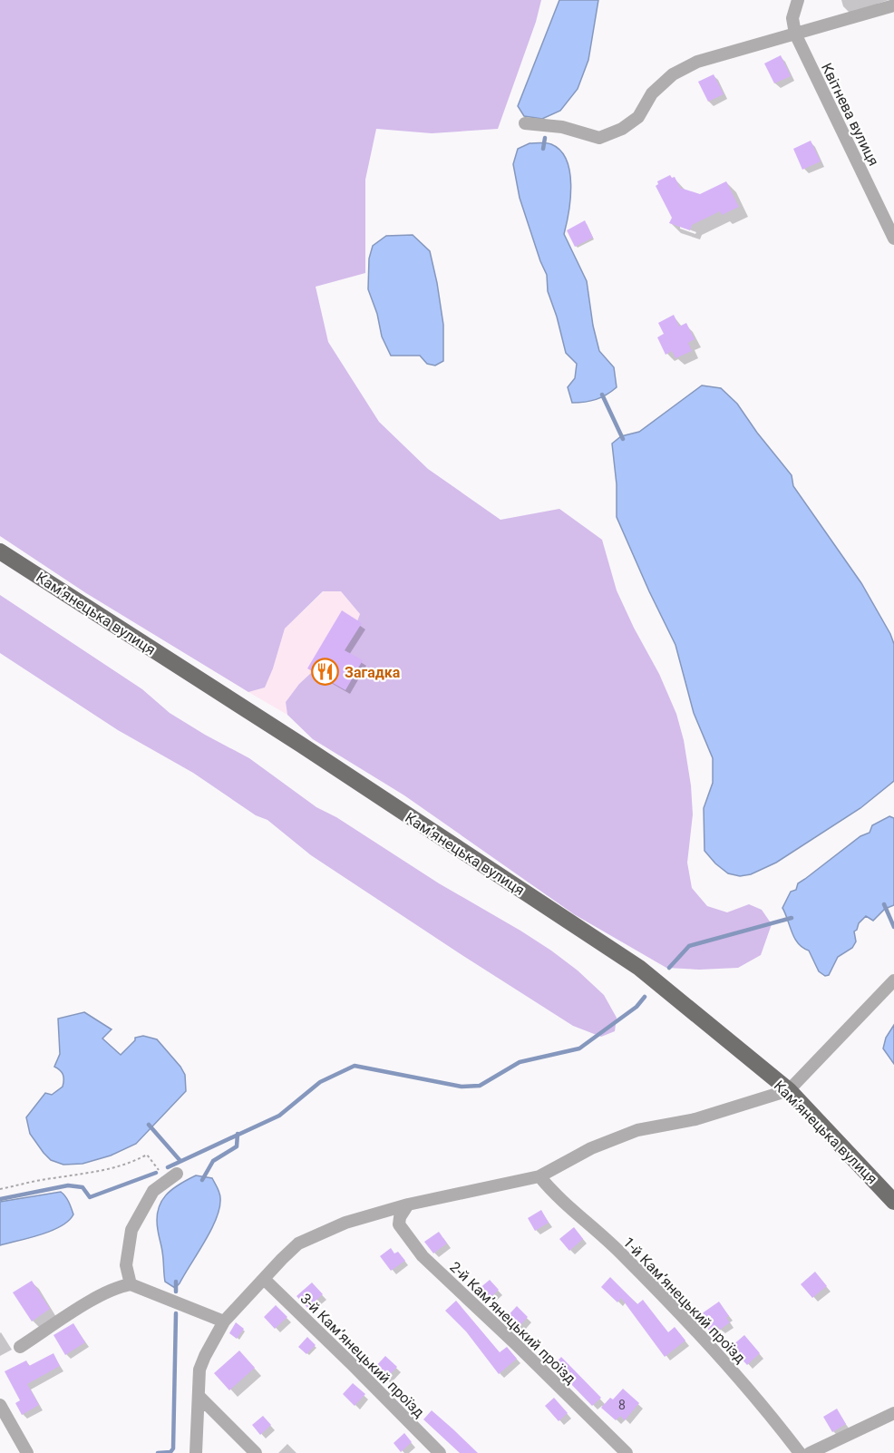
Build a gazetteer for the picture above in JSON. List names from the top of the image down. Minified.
{"streets":{"main road":["Камʼянецька вулиця"],"street":["Квітнева вулиця","1-й Камʼянецький проїзд","2-й Камʼянецький проїзд","3-й Камʼянецький проїзд"]},"places":{"restaurant":["Загадка"]},"house_numbers":["8"]}
